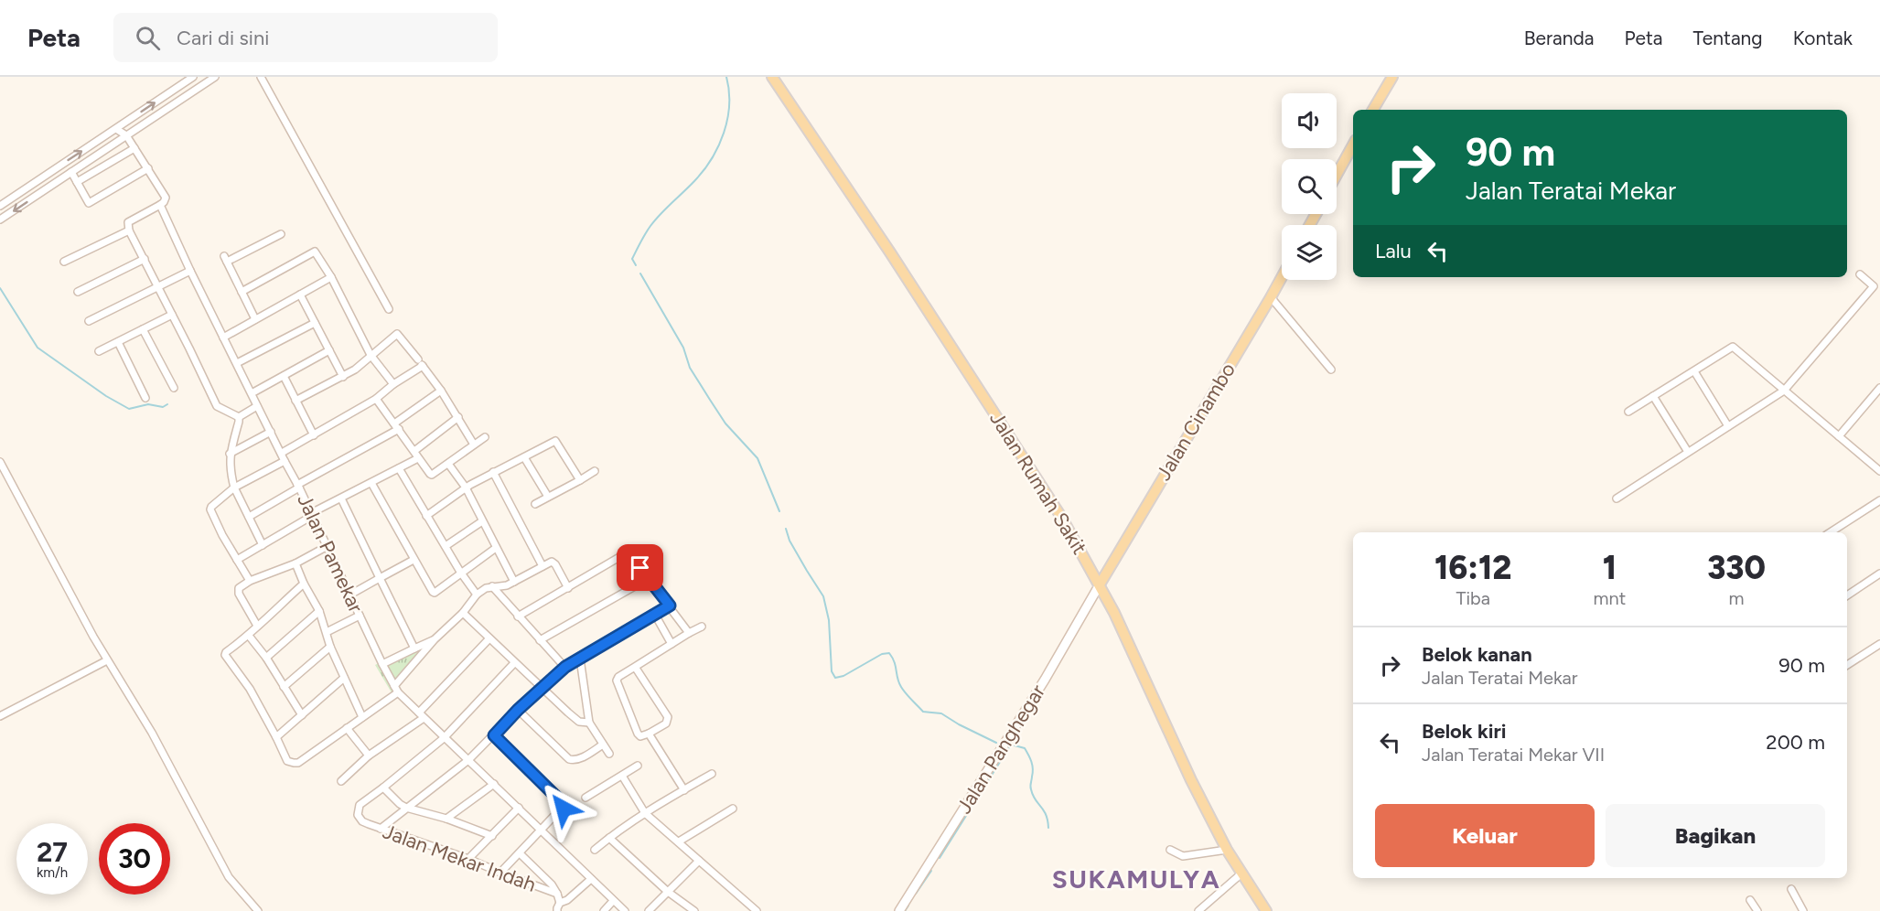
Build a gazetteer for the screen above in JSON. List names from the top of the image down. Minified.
{"streets":{"main road":["Jalan Cinambo","Jalan Rumah Sakit"],"street":["Jalan Pamekar","Jalan Panghegar","Jalan Mekar Indah"]},"crossings":[["Jalan Cinambo","Jalan Rumah Sakit"],["Jalan Cinambo","Jalan Panghegar"],["Jalan Rumah Sakit","Jalan Panghegar"]],"districts":["SUKAMULYA"],"page":{"header":"Peta","search":"Cari di sini","nav":["Beranda","Peta","Tentang","Kontak"],"turn":["90 m","Jalan Teratai Mekar"],"then":"Lalu","eta":["16:12","Tiba","1","mnt","330","m"],"list":[{"name":"Belok kanan","note":"Jalan Teratai Mekar","value":"90 m"},{"name":"Belok kiri","note":"Jalan Teratai Mekar VII","value":"200 m"}],"buttons":["Keluar","Bagikan"],"speed":"27 km/h","limit":"30"}}
